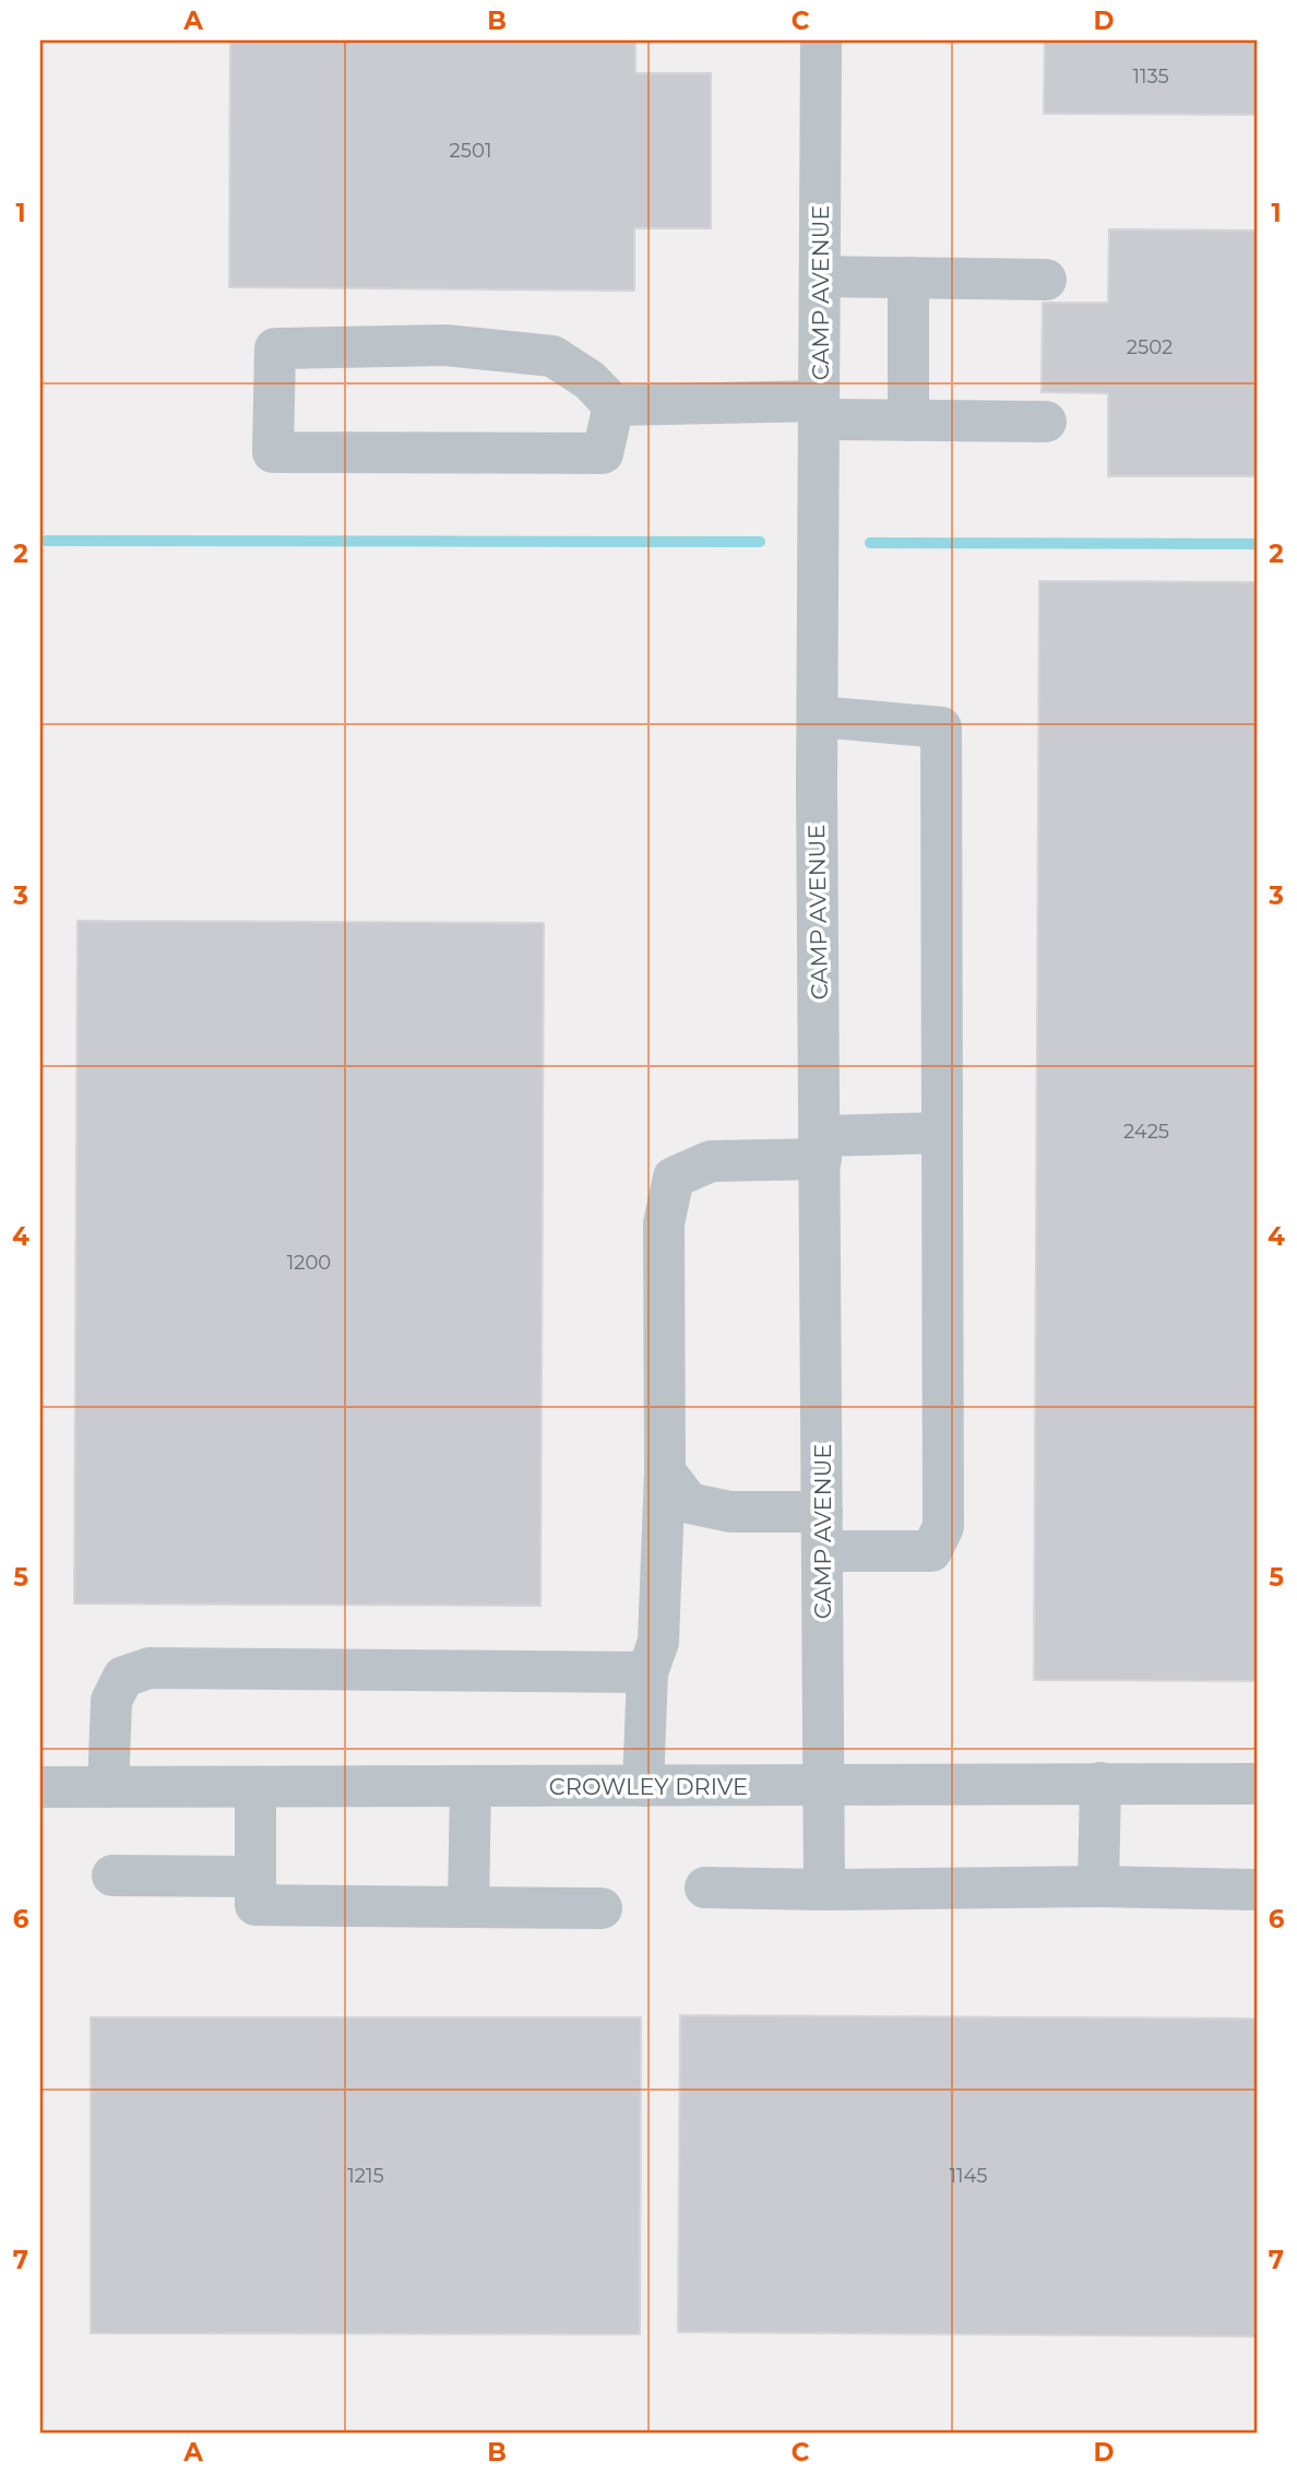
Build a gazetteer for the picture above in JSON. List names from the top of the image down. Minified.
{"streets":{"street":["CAMP AVENUE","CROWLEY DRIVE"]},"crossings":[["CAMP AVENUE","CROWLEY DRIVE"]],"house_numbers":["1135","2501","2502","2425","1200","1215","1145"],"grid":{"columns":["A","B","C","D"],"rows":["1","2","3","4","5","6","7"]}}
